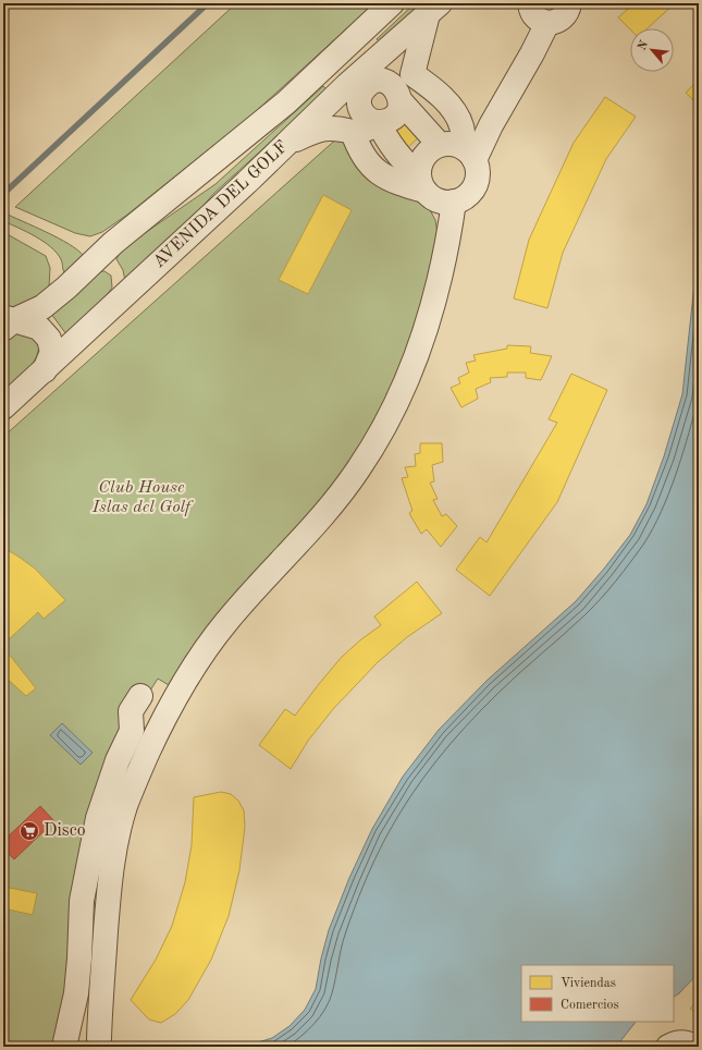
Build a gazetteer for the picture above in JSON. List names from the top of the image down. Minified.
{"streets":{"street":["AVENIDA DEL GOLF"]},"parks":["Club House Islas del Golf"],"places":{"supermarket":["Disco"]},"legend":["Viviendas","Comercios"],"north":"top left"}
